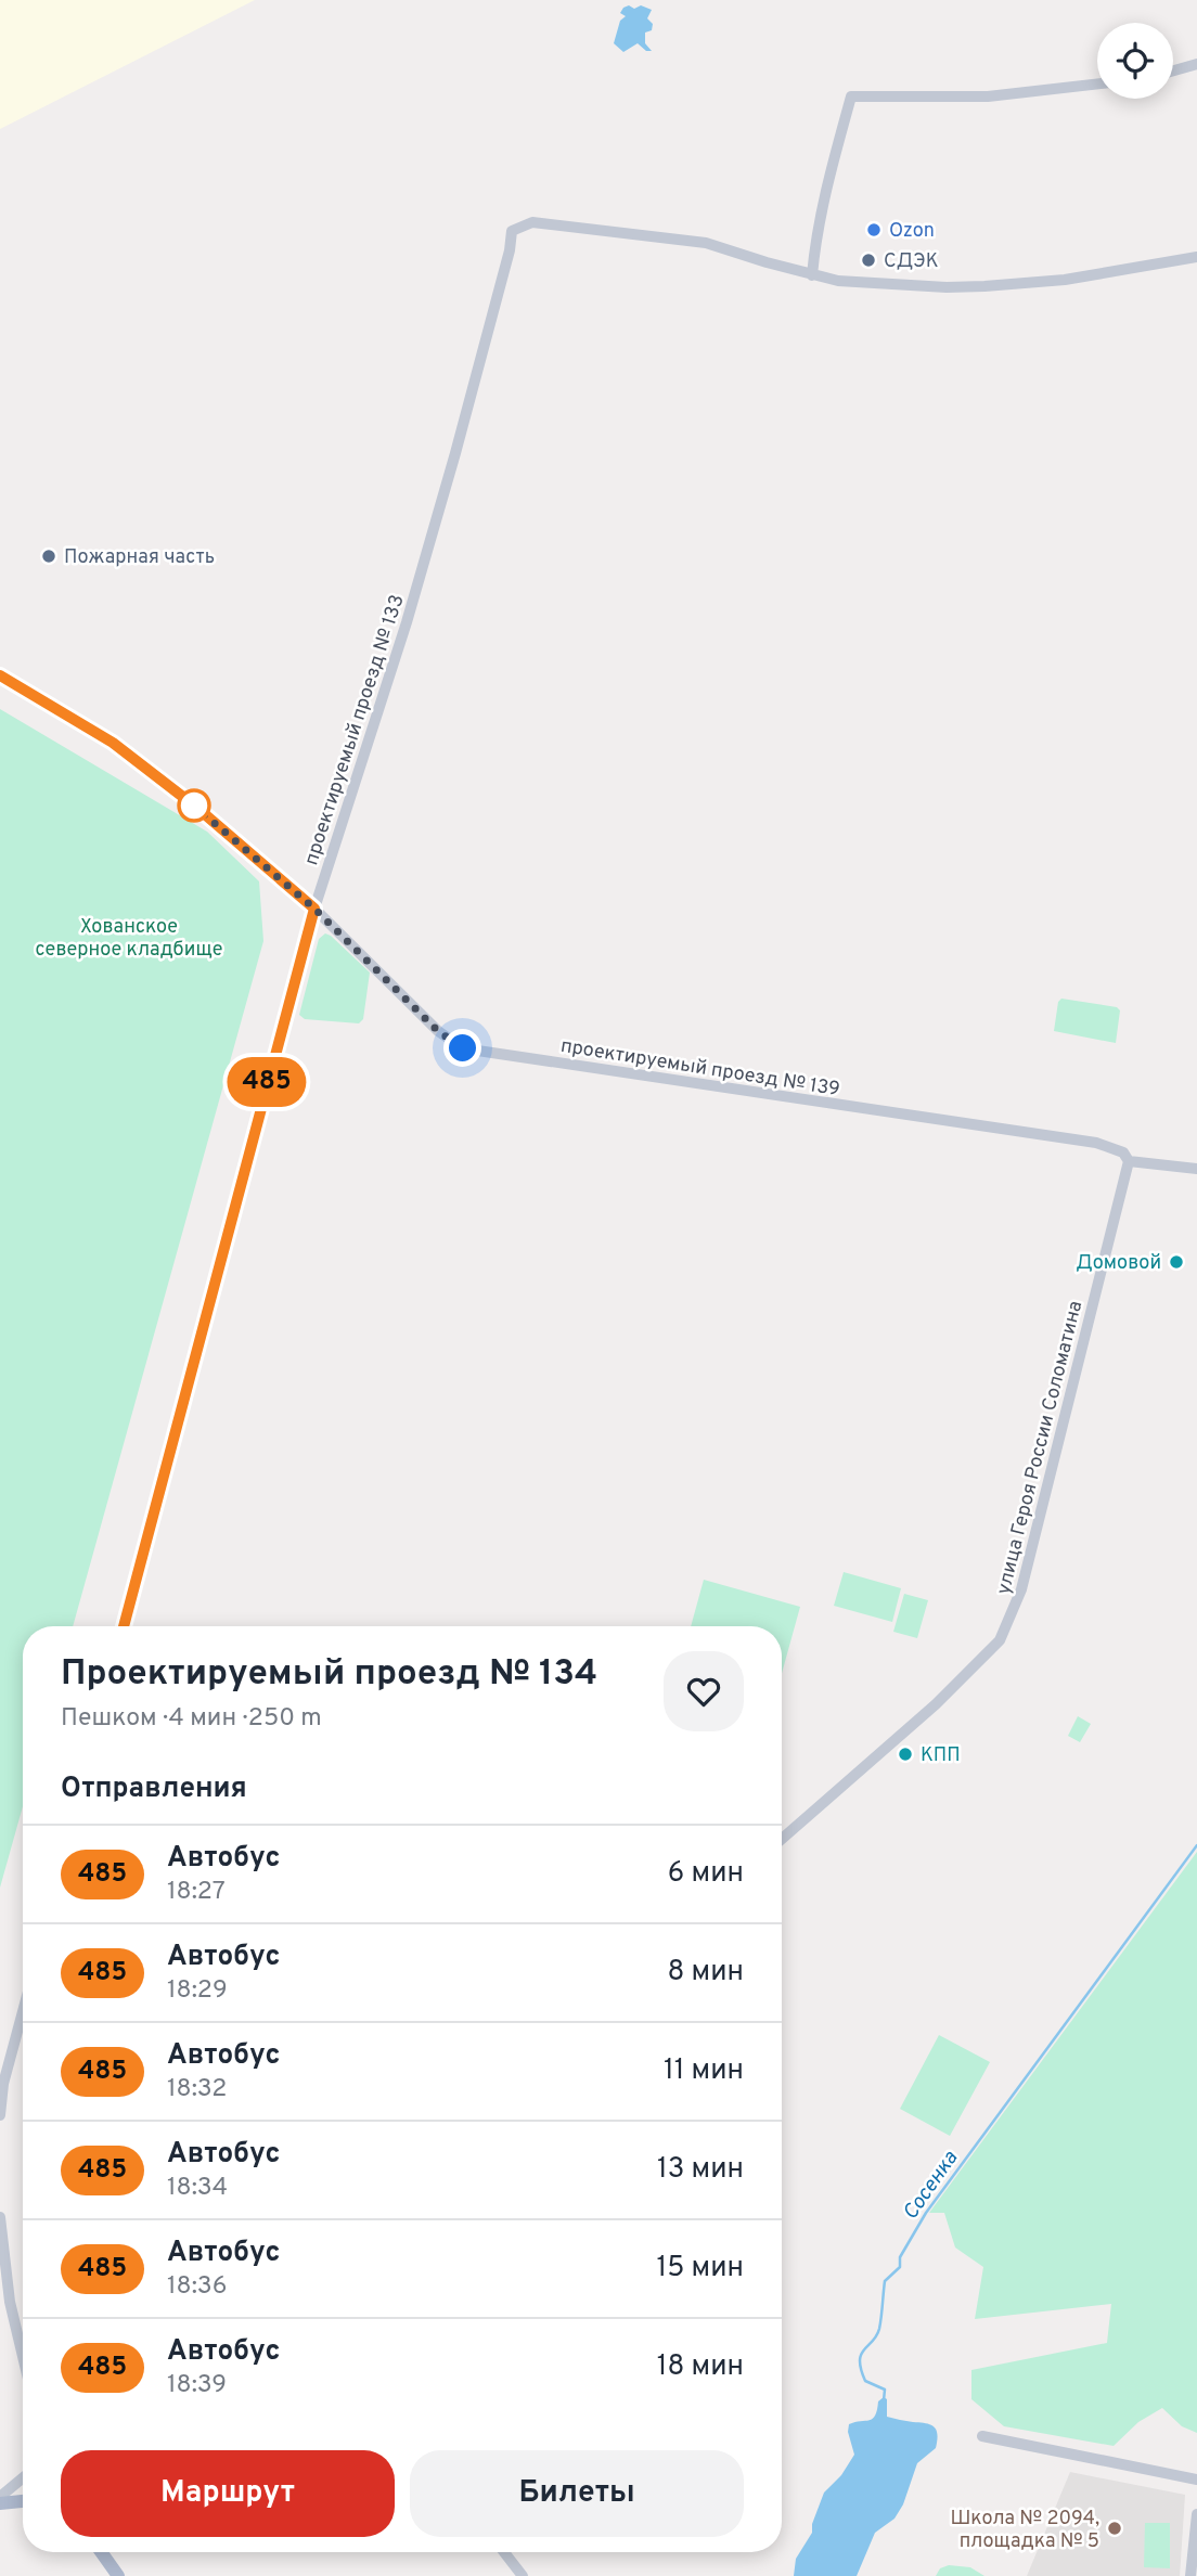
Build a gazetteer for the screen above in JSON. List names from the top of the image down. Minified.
{"streets":{"street":["проектируемый проезд № 133","проектируемый проезд № 139","улица Героя России Соломатина"]},"crossings":[["проектируемый проезд № 133","проектируемый проезд № 139"],["проектируемый проезд № 139","улица Героя России Соломатина"]],"water":["Сосенка"],"parks":["Хованское северное кладбище"],"places":["Ozon","СДЭК","Пожарная часть","Домовой","КПП","Школа № 2094, площадка № 5"],"lines":["bus line 485"],"page":{"on_map":"485","heading":[["Проектируемый проезд № 134","Пешком · 4 мин · 250 m"],"Отправления"],"list":[{"mark":"485","name":"Автобус","note":"18:27","value":"6 мин"},{"mark":"485","name":"Автобус","note":"18:29","value":"8 мин"},{"mark":"485","name":"Автобус","note":"18:32","value":"11 мин"},{"mark":"485","name":"Автобус","note":"18:34","value":"13 мин"},{"mark":"485","name":"Автобус","note":"18:36","value":"15 мин"},{"mark":"485","name":"Автобус","note":"18:39","value":"18 мин"}],"buttons":["Маршрут","Билеты"]}}
